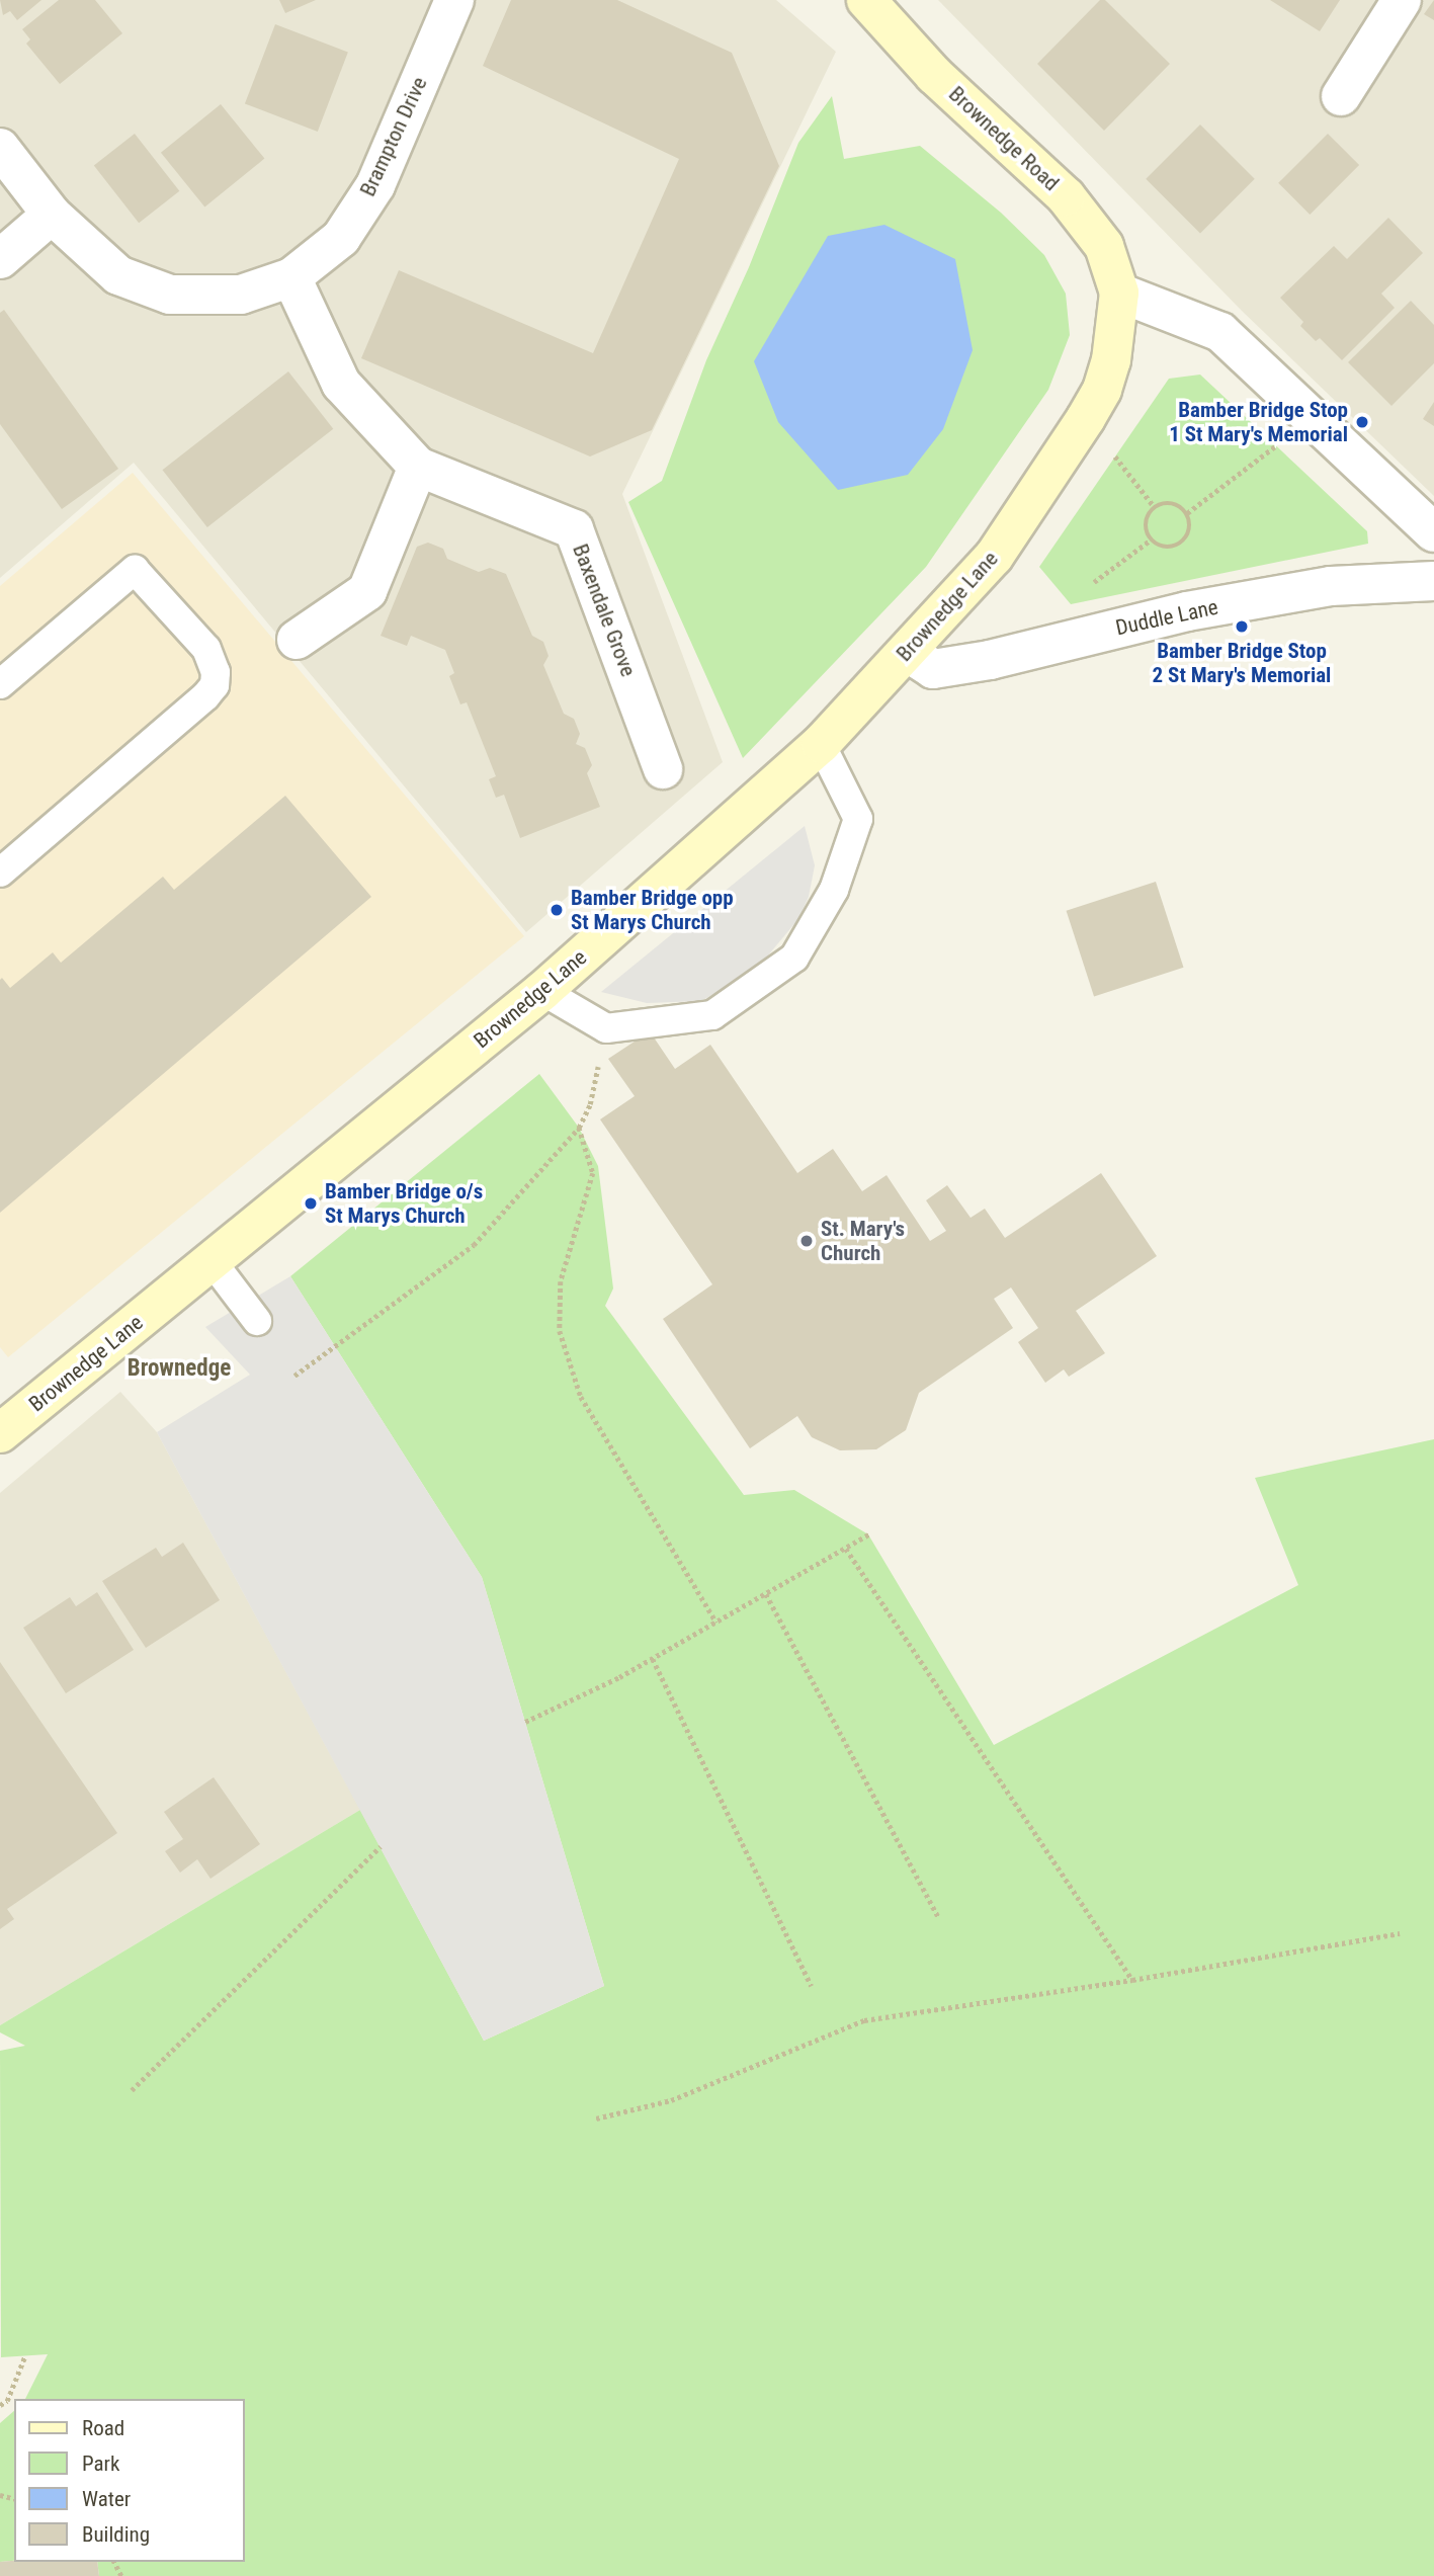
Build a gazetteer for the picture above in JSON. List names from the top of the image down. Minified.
{"streets":{"main road":["Brownedge Road","Brownedge Lane"],"street":["Brampton Drive","Baxendale Grove","Duddle Lane"]},"crossings":[["Brampton Drive","Baxendale Grove"],["Brownedge Road","Brownedge Lane"],["Brownedge Lane","Duddle Lane"]],"districts":["Brownedge"],"places":["Bamber Bridge Stop 1 St Mary's Memorial","Bamber Bridge Stop 2 St Mary's Memorial","Bamber Bridge opp St Marys Church","Bamber Bridge o/s St Marys Church","St. Mary's Church"],"legend":["Road","Park","Water","Building"]}
